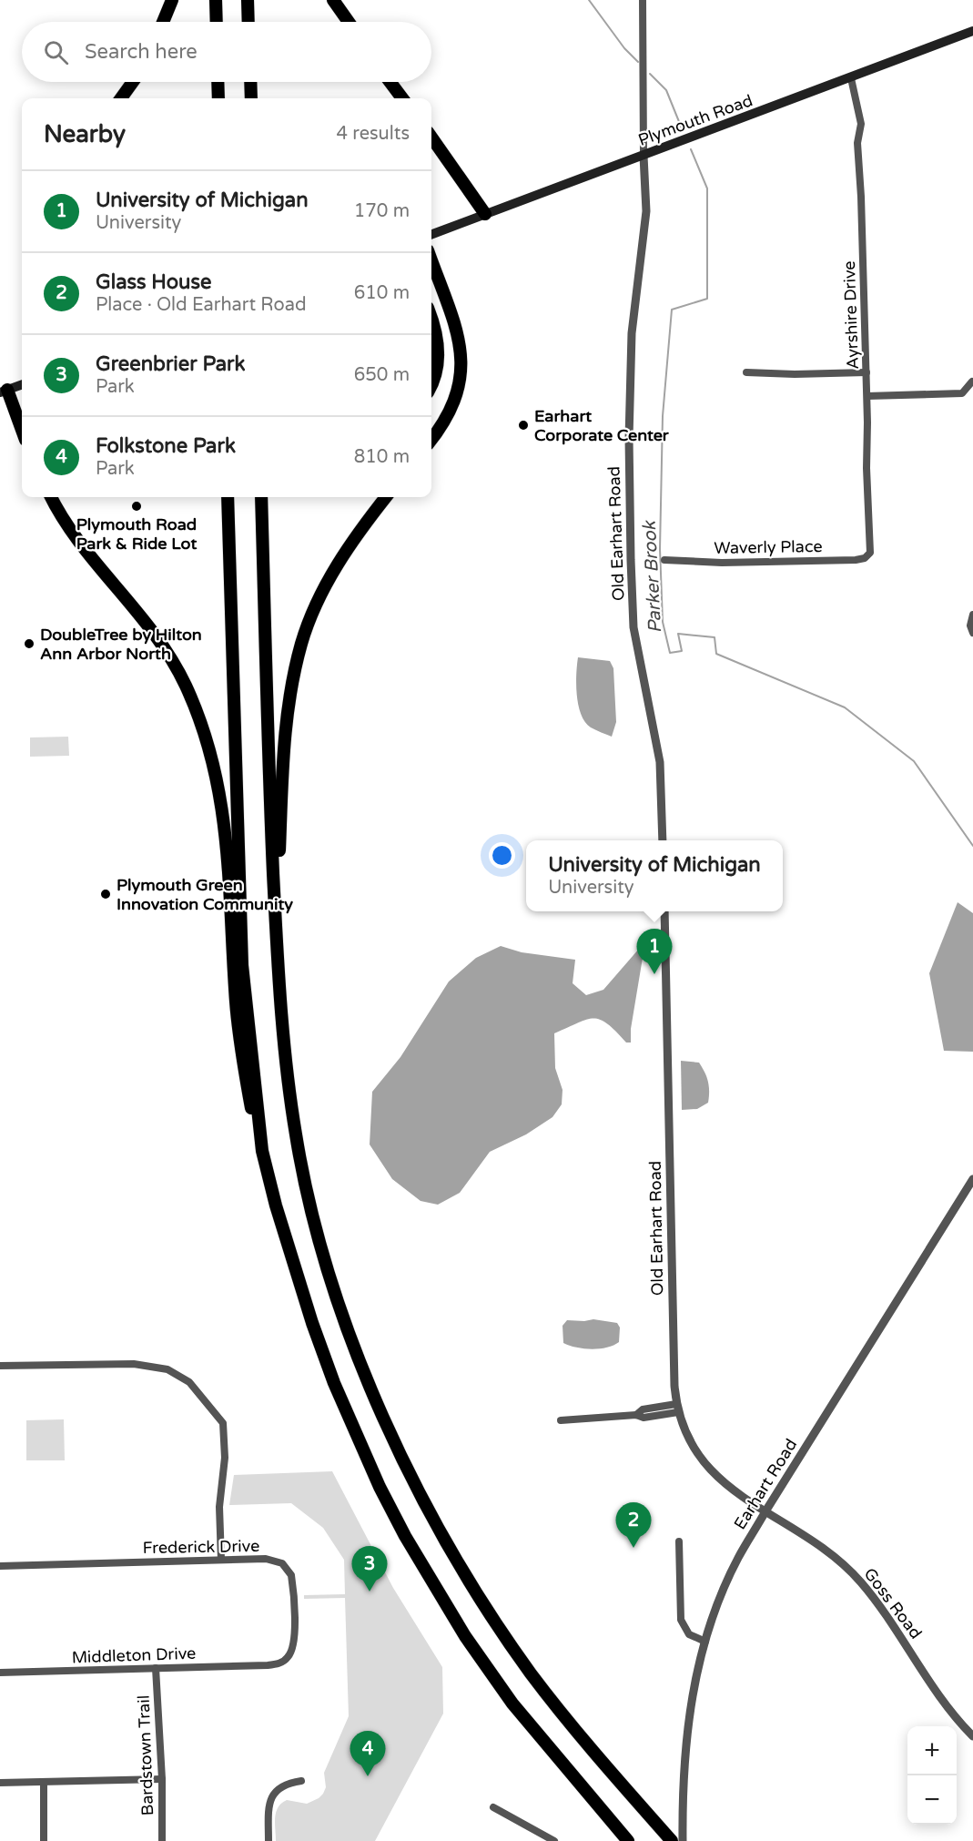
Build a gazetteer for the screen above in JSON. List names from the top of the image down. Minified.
{"streets":{"main road":["Plymouth Road"],"street":["Ayrshire Drive","Old Earhart Road","Waverly Place","Earhart Road","Frederick Drive","Goss Road","Middleton Drive","Bardstown Trail"]},"crossings":[["Plymouth Road","Ayrshire Drive"],["Plymouth Road","Old Earhart Road"],["Ayrshire Drive","Waverly Place"],["Old Earhart Road","Earhart Road"],["Old Earhart Road","Goss Road"],["Earhart Road","Goss Road"],["Frederick Drive","Middleton Drive"],["Middleton Drive","Bardstown Trail"]],"water":["Parker Brook"],"places":["Earhart Corporate Center","Plymouth Road Park & Ride Lot","DoubleTree by Hilton Ann Arbor North","Plymouth Green Innovation Community"],"page":{"search":"Search here","heading":["Nearby","4 results"],"list":[{"mark":"1","name":"University of Michigan","note":"University","value":"170 m"},{"mark":"2","name":"Glass House","note":"Place · Old Earhart Road","value":"610 m"},{"mark":"3","name":"Greenbrier Park","note":"Park","value":"650 m"},{"mark":"4","name":"Folkstone Park","note":"Park","value":"810 m"}],"popup":["University of Michigan","University"],"pins":["1","2","3","4"],"map_buttons":["+","−"]}}
